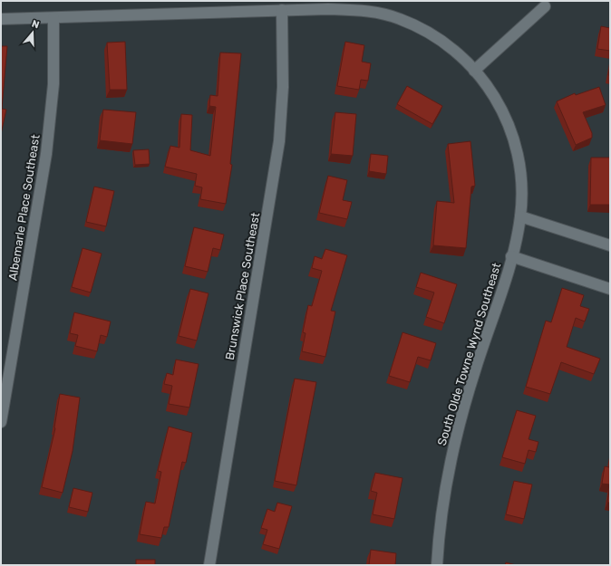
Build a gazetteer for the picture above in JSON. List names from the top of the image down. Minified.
{"streets":{"street":["Albemarle Place Southeast","Brunswick Place Southeast","South Olde Towne Wynd Southeast"]},"crossings":[["Albemarle Place Southeast","South Olde Towne Wynd Southeast"],["Brunswick Place Southeast","South Olde Towne Wynd Southeast"]],"north":"top"}
